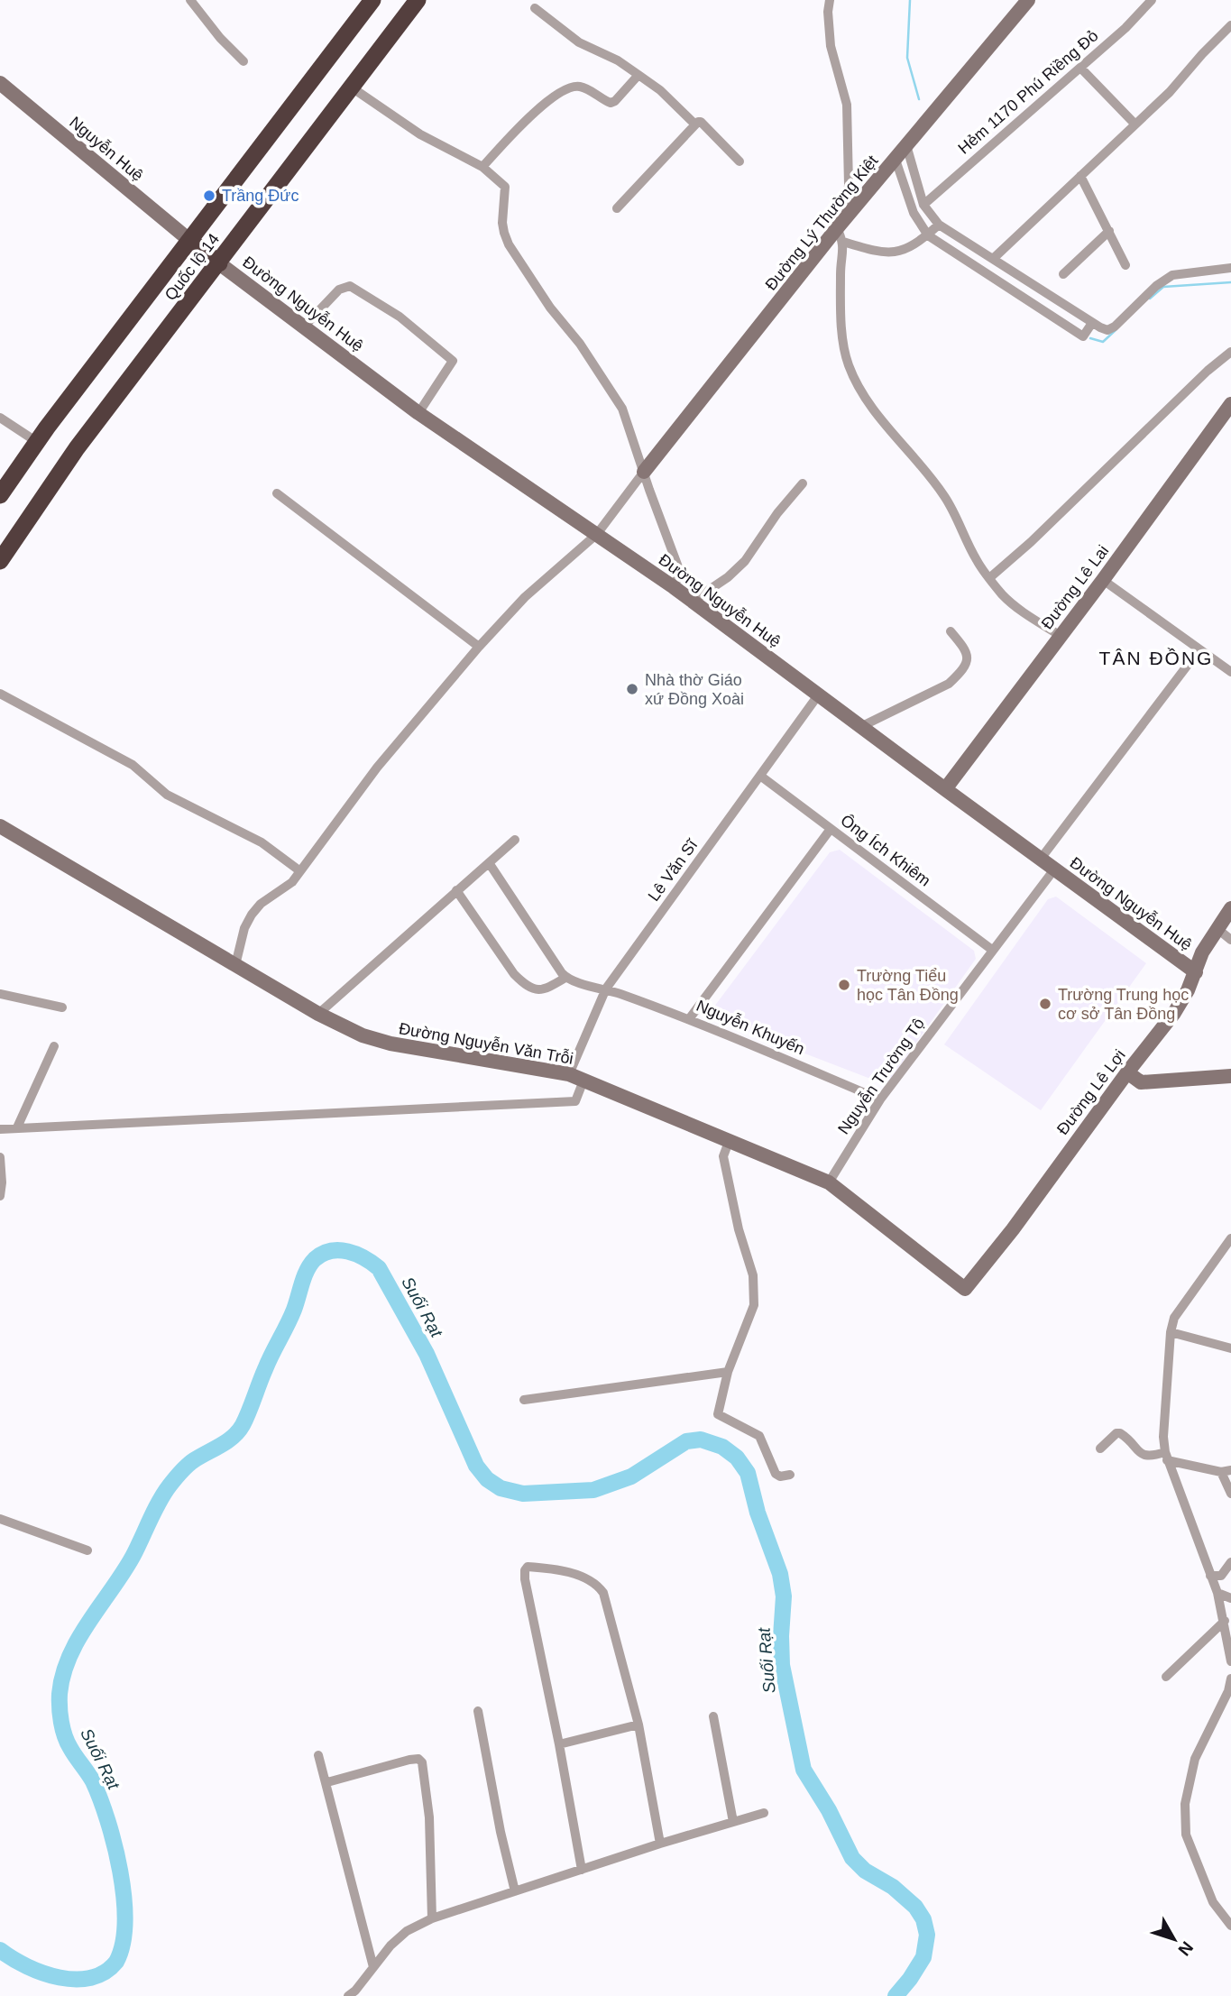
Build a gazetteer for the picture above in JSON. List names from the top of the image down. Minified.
{"streets":{"highway":["Quốc lộ 14"],"street":["Hẻm 1170 Phú Riềng Đỏ","Nguyễn Huệ","Đường Lý Thường Kiệt","Đường Nguyễn Huệ","Đường Lê Lai","Ông Ích Khiêm","Lê Văn Sĩ","Nguyễn Khuyến","Đường Nguyễn Văn Trỗi","Nguyễn Trường Tộ","Đường Lê Lợi"]},"crossings":[["Nguyễn Huệ","Quốc lộ 14"],["Quốc lộ 14","Đường Nguyễn Huệ"],["Đường Nguyễn Huệ","Đường Lê Lai"],["Đường Nguyễn Huệ","Lê Văn Sĩ"],["Đường Nguyễn Huệ","Nguyễn Trường Tộ"],["Đường Nguyễn Huệ","Đường Lê Lợi"],["Ông Ích Khiêm","Lê Văn Sĩ"],["Ông Ích Khiêm","Nguyễn Trường Tộ"],["Lê Văn Sĩ","Nguyễn Khuyến"],["Lê Văn Sĩ","Đường Nguyễn Văn Trỗi"],["Nguyễn Khuyến","Nguyễn Trường Tộ"],["Đường Nguyễn Văn Trỗi","Nguyễn Trường Tộ"],["Đường Nguyễn Văn Trỗi","Đường Lê Lợi"]],"districts":["TÂN ĐỒNG"],"water":["Suối Rạt"],"places":["Trầng Đức","Nhà thờ Giáo xứ Đồng Xoài","Trường Tiểu học Tân Đồng","Trường Trung học cơ sở Tân Đồng"],"north":"bottom right"}
